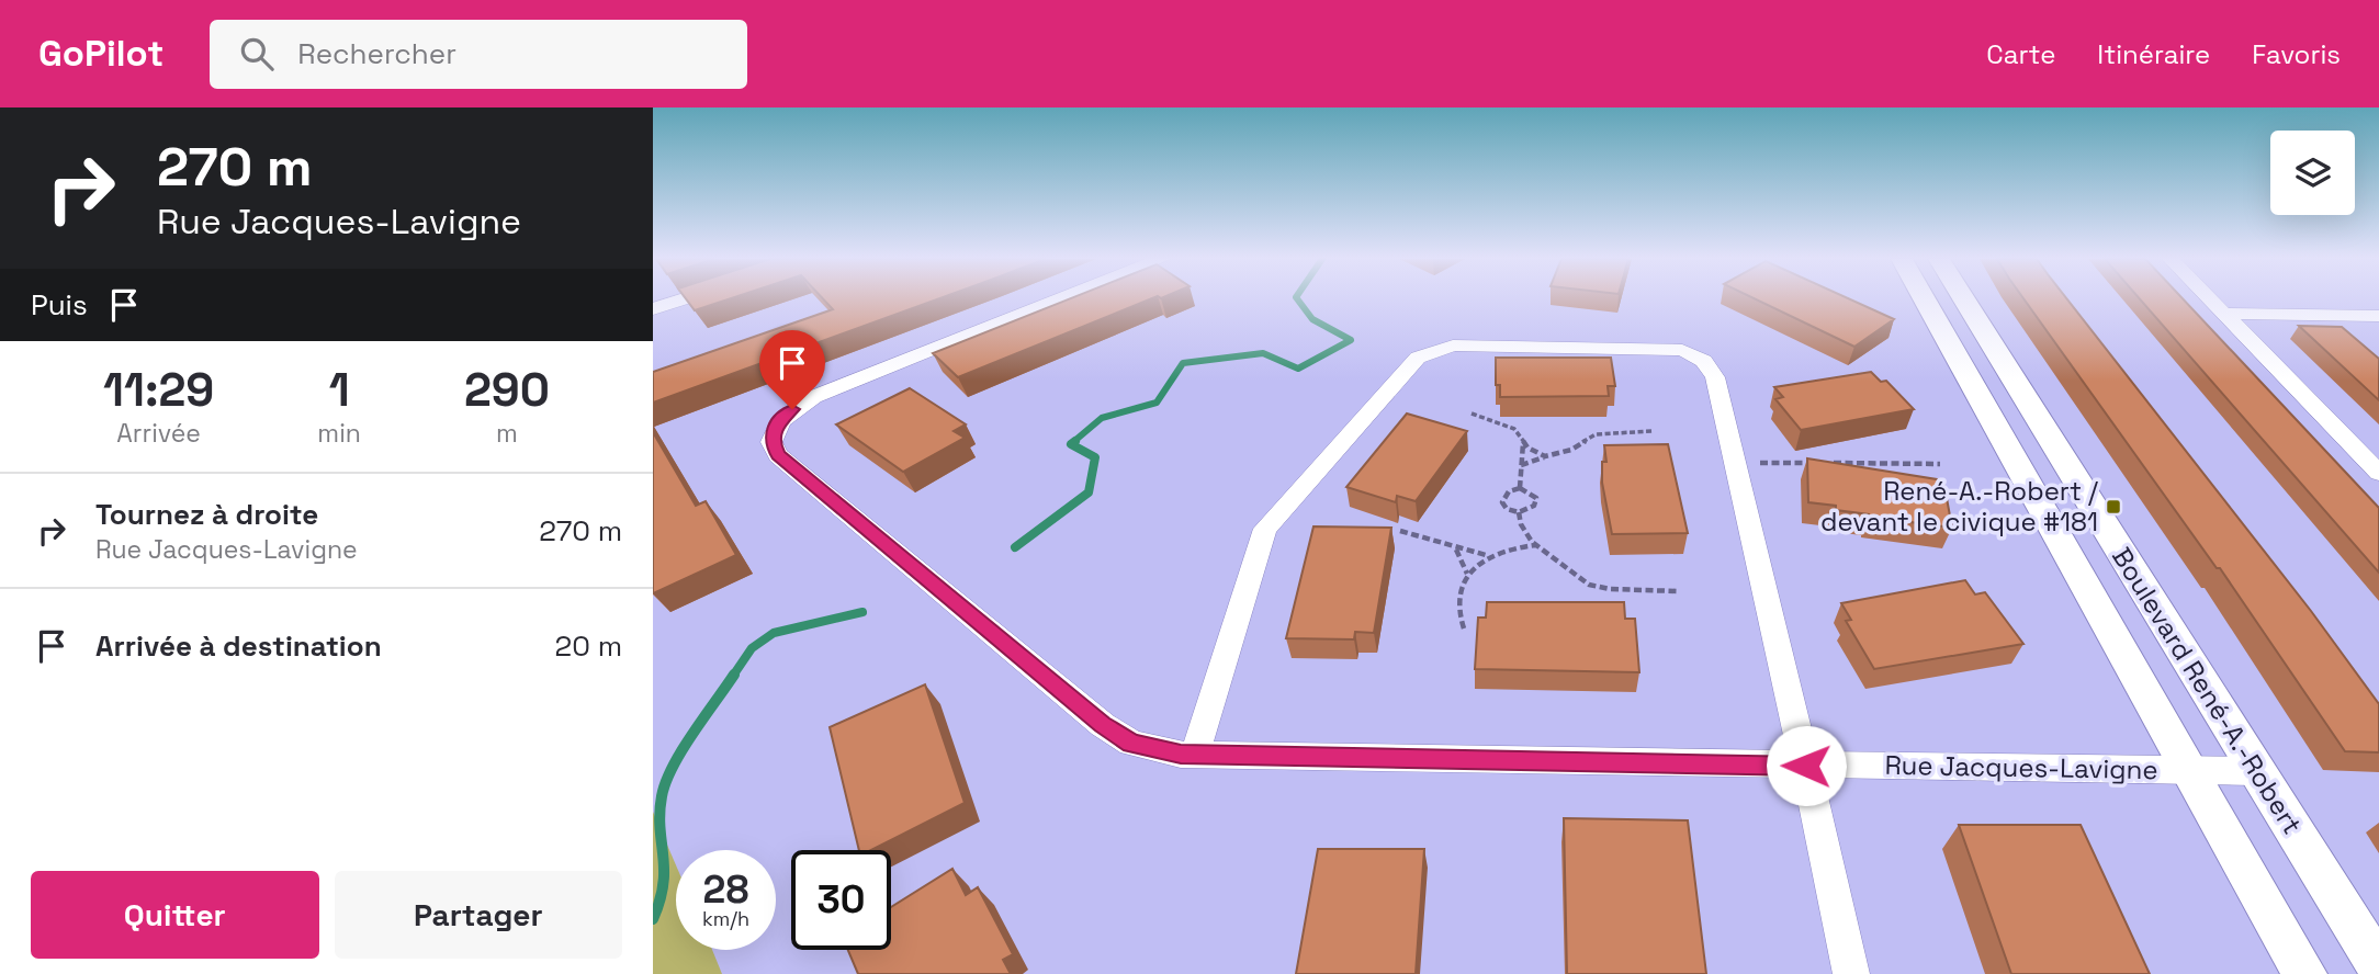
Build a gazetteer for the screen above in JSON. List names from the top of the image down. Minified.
{"streets":{"street":["Boulevard René-A.-Robert","Rue Jacques-Lavigne"]},"crossings":[["Boulevard René-A.-Robert","Rue Jacques-Lavigne"]],"places":{"transit":["René-A.-Robert / devant le civique #181"]},"page":{"header":"GoPilot","search":"Rechercher","nav":["Carte","Itinéraire","Favoris"],"turn":["270 m","Rue Jacques-Lavigne"],"then":"Puis","eta":["11:29","Arrivée","1","min","290","m"],"list":[{"name":"Tournez à droite","note":"Rue Jacques-Lavigne","value":"270 m"},{"name":"Arrivée à destination","value":"20 m"}],"speed":"28 km/h","limit":"30","buttons":["Quitter","Partager"]}}
